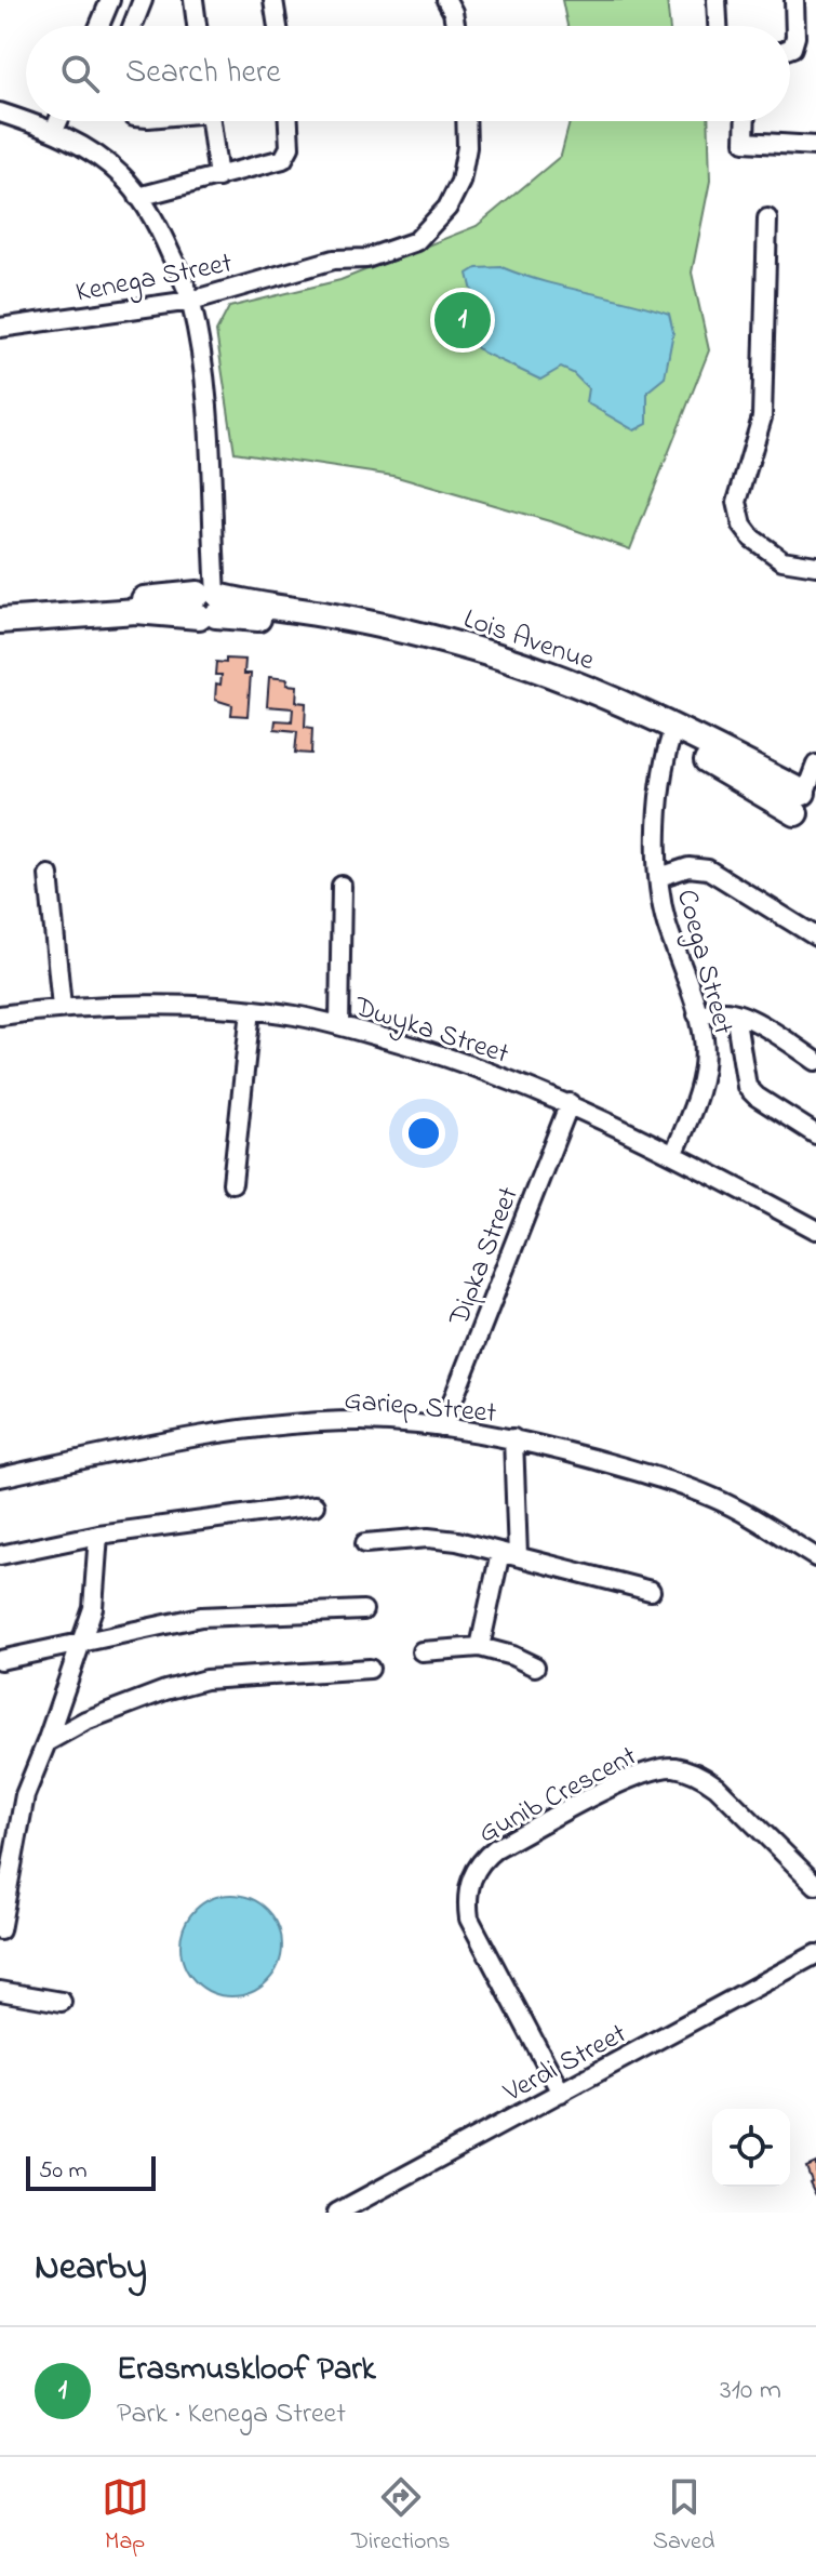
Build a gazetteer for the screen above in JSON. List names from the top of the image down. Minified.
{"streets":{"street":["Kenega Street","Lois Avenue","Coega Street","Dwyka Street","Dipka Street","Gariep Street","Gunib Crescent","Verdi Street"]},"crossings":[["Lois Avenue","Coega Street"],["Coega Street","Dwyka Street"],["Dwyka Street","Dipka Street"],["Dipka Street","Gariep Street"],["Gunib Crescent","Verdi Street"]],"scale_bar":"50 m","page":{"search":"Search here","pins":"1","scale":"50 m","heading":"Nearby","list":[{"mark":"1","name":"Erasmuskloof Park","note":"Park · Kenega Street","value":"310 m"}],"nav":["Map","Directions","Saved"]}}
